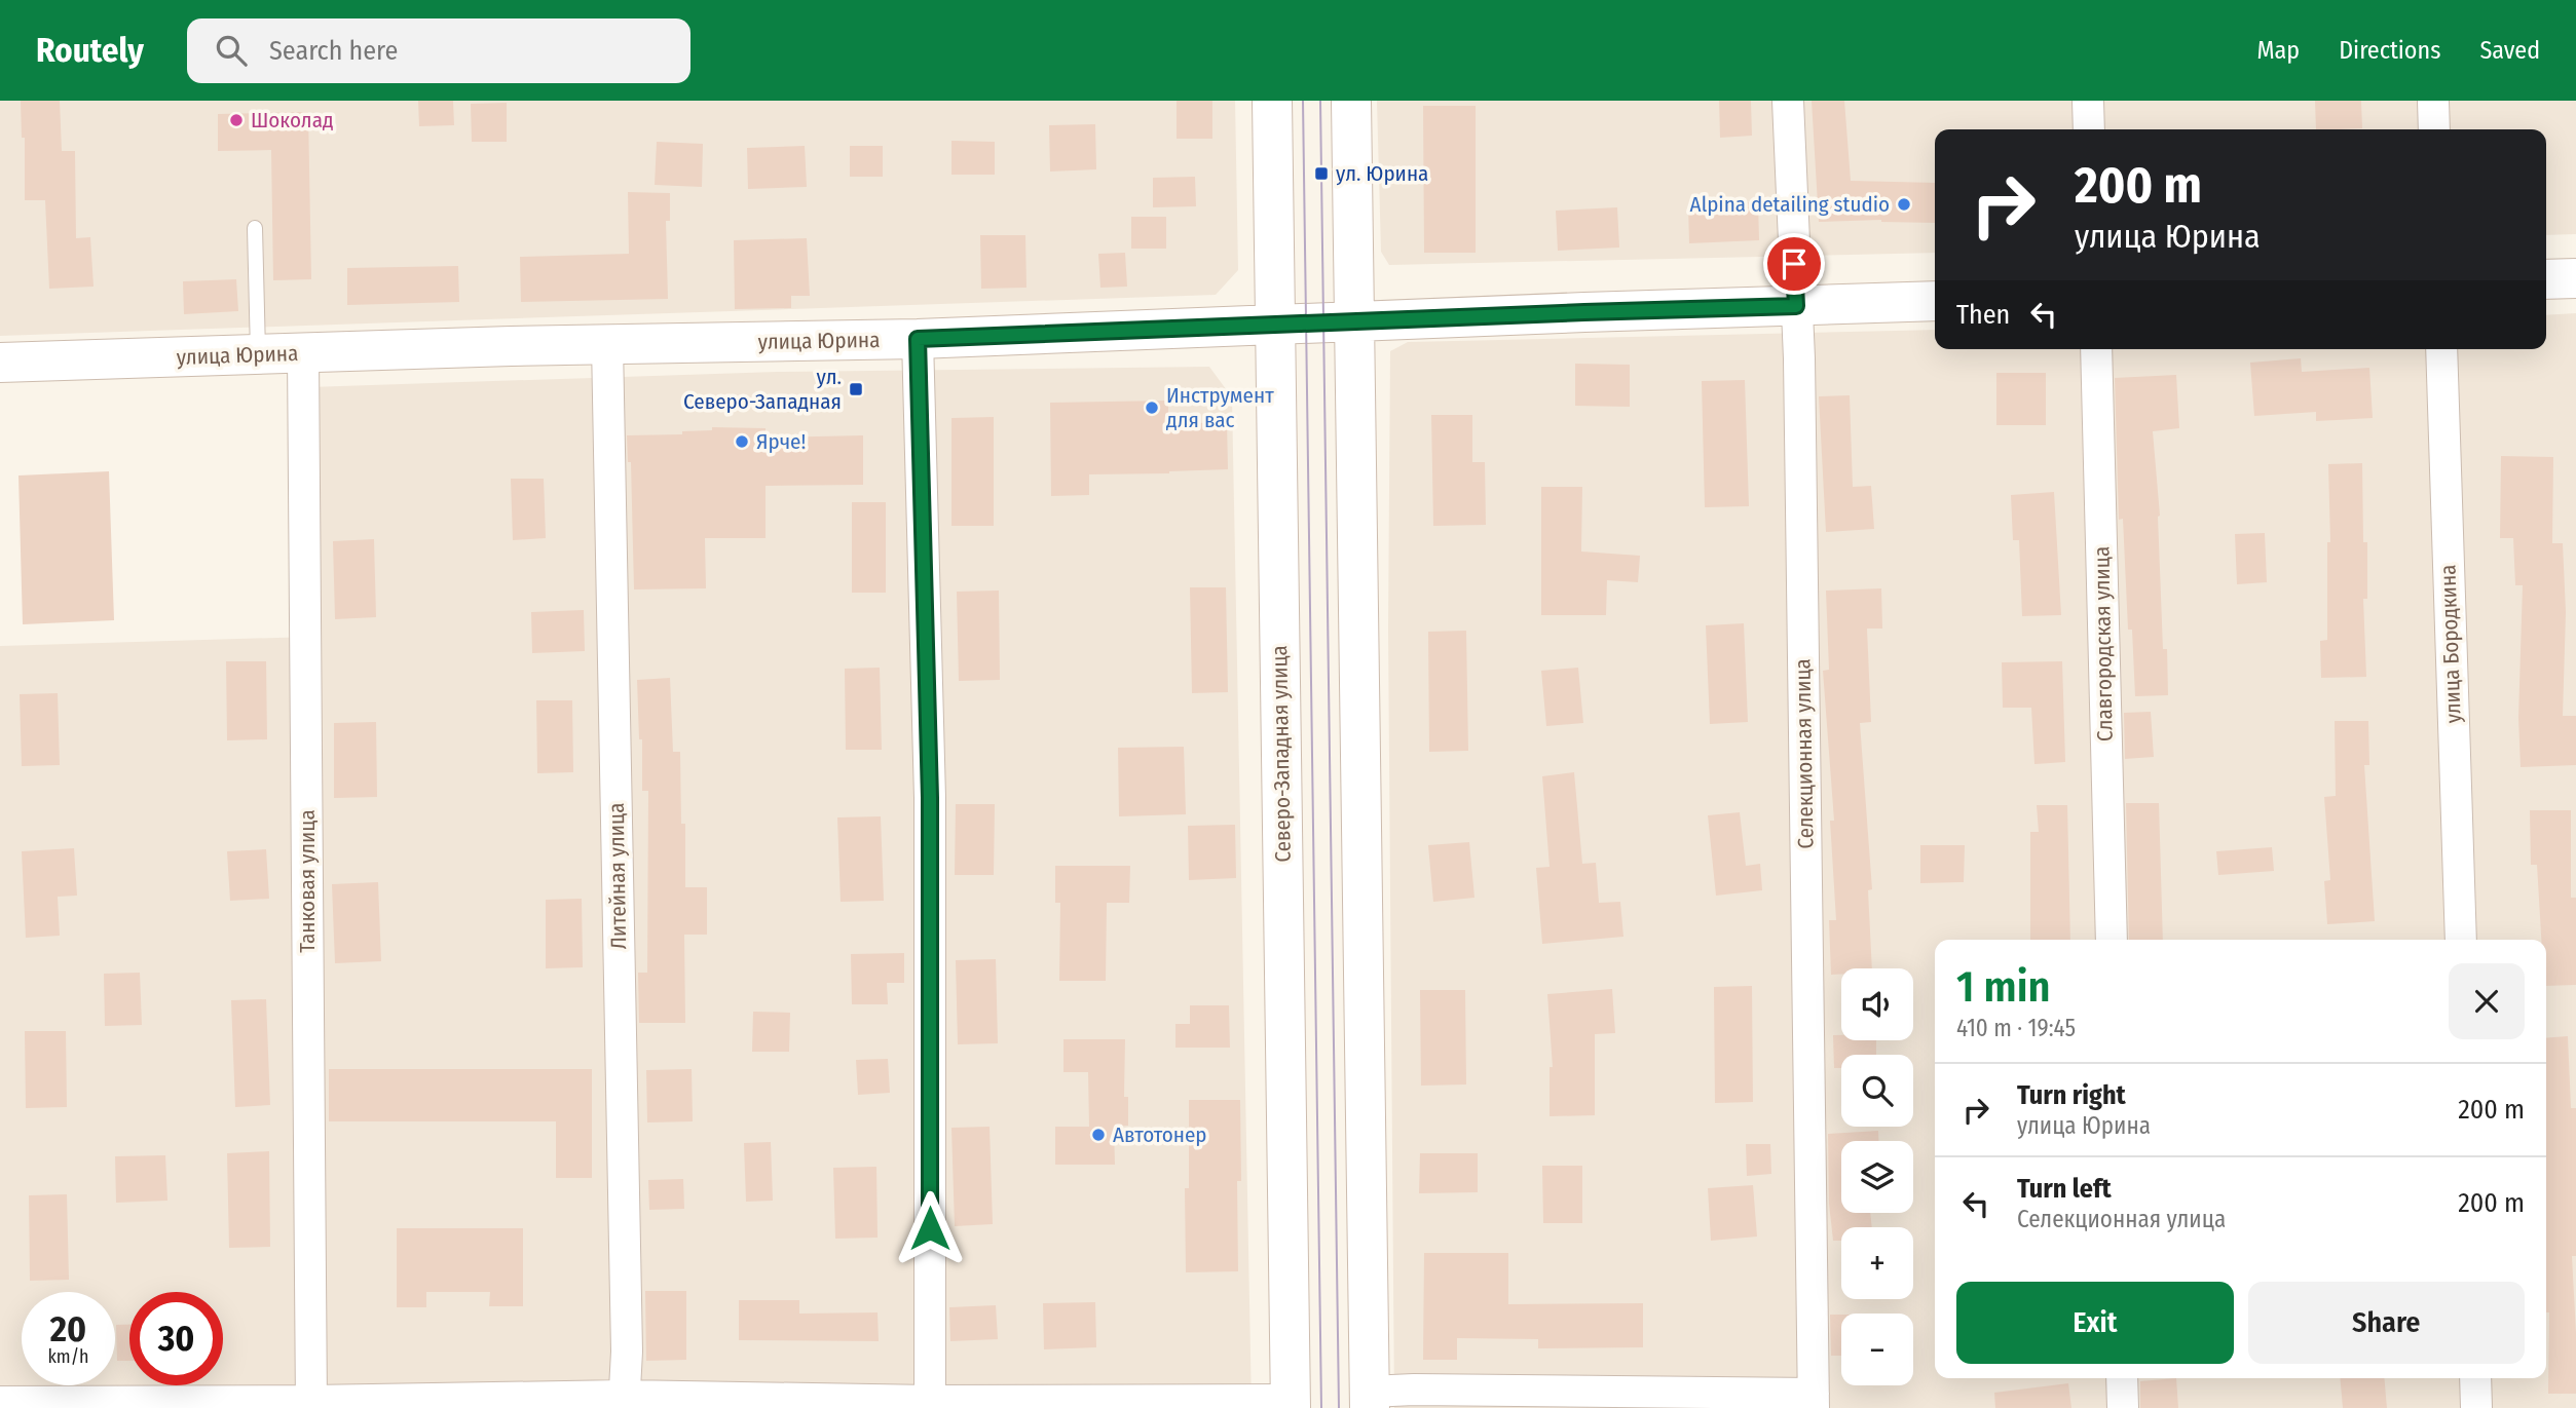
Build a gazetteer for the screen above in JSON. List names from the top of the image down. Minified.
{"streets":{"main road":["улица Юрина","Северо-Западная улица"],"street":["Славгородская улица","улица Бородкина","Селекционная улица","Литейная улица","Танковая улица"]},"crossings":[["улица Юрина","Северо-Западная улица"],["улица Юрина","Селекционная улица"],["улица Юрина","Литейная улица"],["улица Юрина","Танковая улица"]],"places":{"other":["Шоколад","Alpina detailing studio","Инструмент для вас","Ярче!","Автотонер"],"transit":["ул. Юрина","ул. Северо-Западная"]},"page":{"header":"Routely","search":"Search here","nav":["Map","Directions","Saved"],"turn":["200 m","улица Юрина"],"then":"Then","heading":["1 min","410 m · 19:45"],"map_buttons":["+","−"],"list":[{"name":"Turn right","note":"улица Юрина","value":"200 m"},{"name":"Turn left","note":"Селекционная улица","value":"200 m"}],"buttons":["Exit","Share"],"speed":"20 km/h","limit":"30"}}
